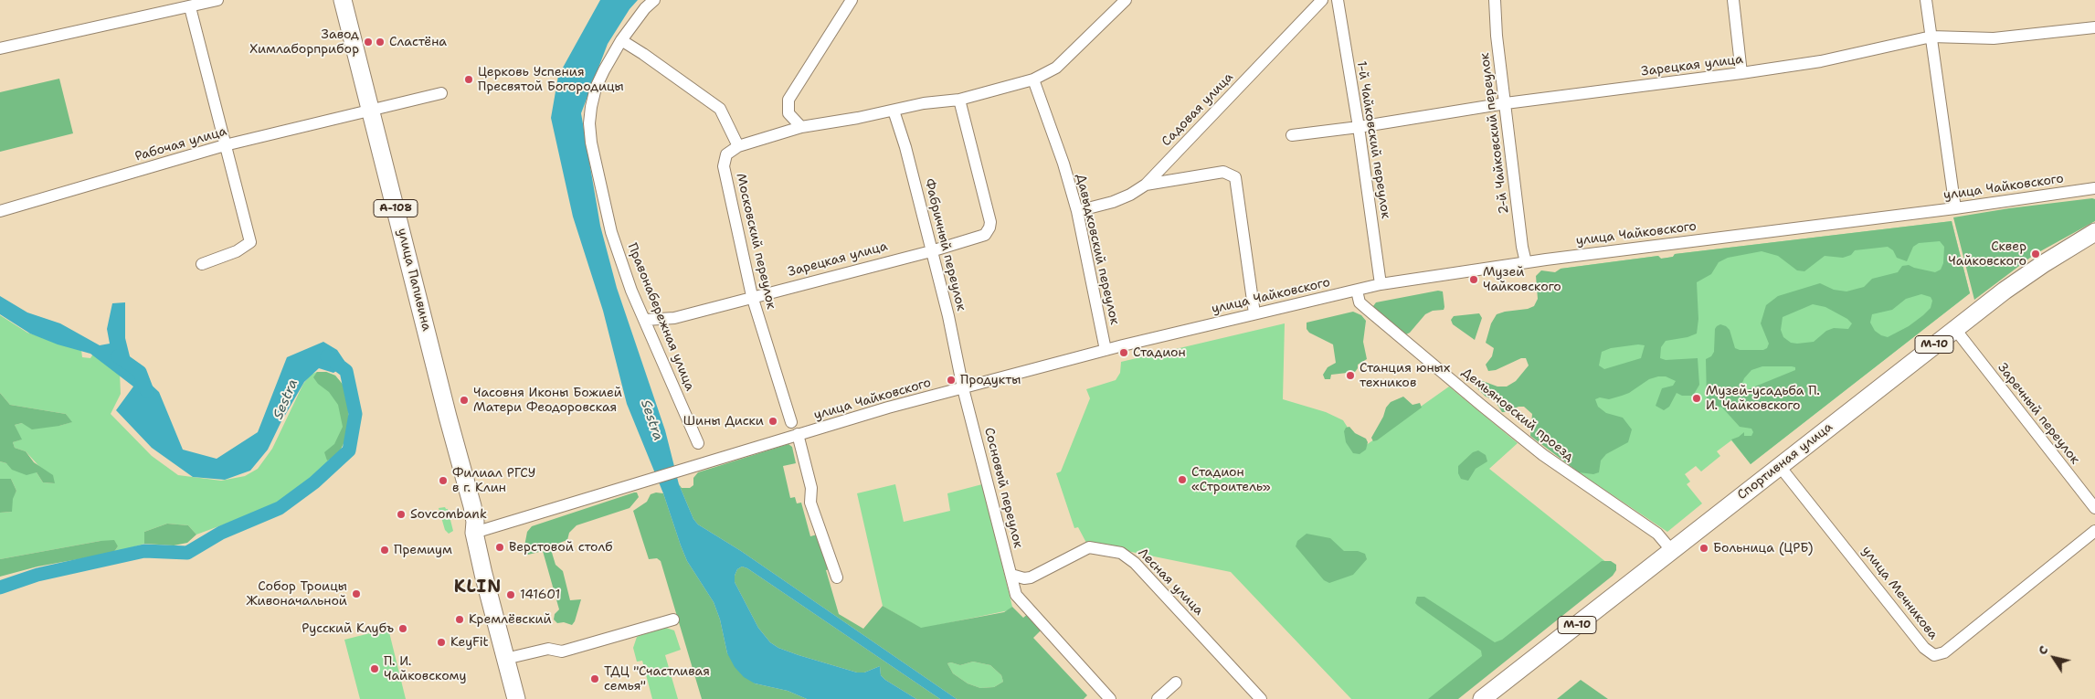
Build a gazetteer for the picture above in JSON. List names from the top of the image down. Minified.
{"streets":{"highway":["А-108","улица Папивина","М-10","Спортивная улица"],"street":["Зарецкая улица","Садовая улица","2-й Чайковский переулок","1-й Чайковский переулок","Рабочая улица","улица Чайковского","Московский переулок","Фабричный переулок","Давыдковский переулок","Правонабережная улица","Заречный переулок","Демьяновский проезд","Сосновый переулок","Лесная улица","улица Мечникова"]},"crossings":[["Зарецкая улица","2-й Чайковский переулок"],["Зарецкая улица","1-й Чайковский переулок"],["Зарецкая улица","Московский переулок"],["Зарецкая улица","Фабричный переулок"],["Зарецкая улица","Правонабережная улица"],["Садовая улица","Давыдковский переулок"],["2-й Чайковский переулок","улица Чайковского"],["1-й Чайковский переулок","улица Чайковского"],["Рабочая улица","улица Папивина"],["улица Чайковского","А-108"],["улица Чайковского","Фабричный переулок"],["улица Чайковского","Давыдковский переулок"],["улица Чайковского","улица Папивина"],["улица Чайковского","Демьяновский проезд"],["улица Чайковского","Сосновый переулок"],["А-108","улица Папивина"],["Фабричный переулок","Сосновый переулок"],["Заречный переулок","Спортивная улица"],["Демьяновский проезд","Спортивная улица"],["Спортивная улица","улица Мечникова"],["Сосновый переулок","Лесная улица"]],"districts":["KLIN"],"water":["Sestra"],"places":["Завод Химлаборприбор","Сластёна","Церковь Успения Пресвятой Богородицы","Сквер Чайковского","Музей Чайковского","Стадион","Станция юных техников","Продукты","Музей-усадьба П. И. Чайковского","Часовня Иконы Божией Матери Феодоровская","Шины Диски","Стадион «Строитель»","Филиал РГСУ в г. Клин","Sovcombank","Верстовой столб","Больница (ЦРБ)","Премиум","Собор Троицы Живоначальной","141601","Кремлёвский","Русский Клубъ","KeyFit","П. И. Чайковскому","ТДЦ \"Счастливая семья\""],"north":"top left"}
